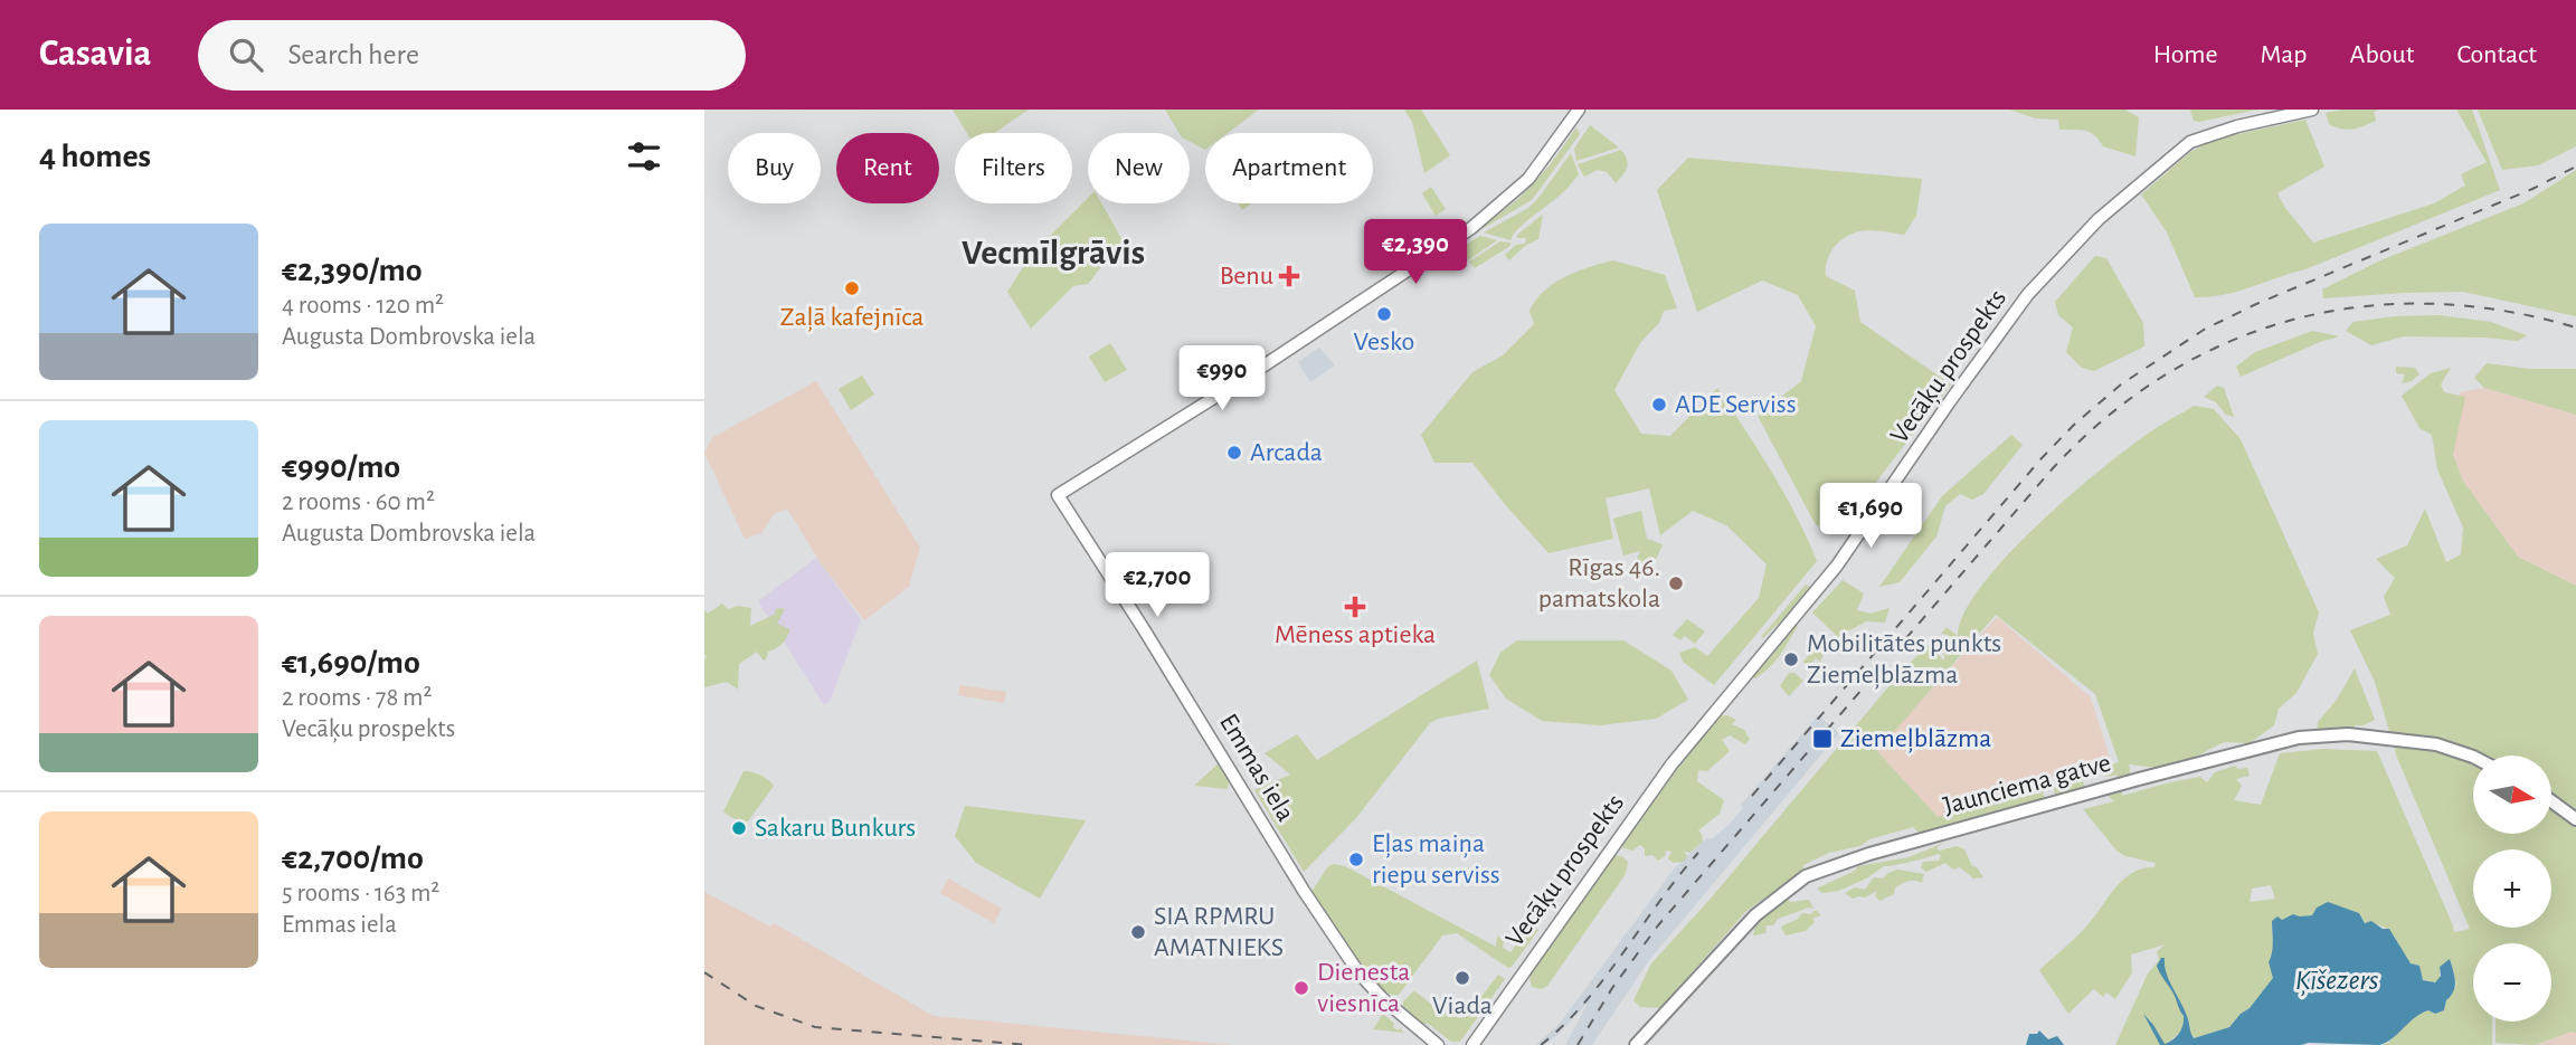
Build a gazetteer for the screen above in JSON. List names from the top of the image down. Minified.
{"streets":{"main road":["Vecāķu prospekts","Emmas iela","Jaunciema gatve"]},"districts":["Vecmīlgrāvis"],"water":["Ķīšezers"],"places":{"health":["Benu","Mēness aptieka"],"other":["Zaļā kafejnīca","Vesko","ADE Serviss","Arcada","Rīgas 46. pamatskola","Mobilitātes punkts Ziemeļblāzma","Sakaru Bunkurs","Eļas maiņa riepu serviss","SIA RPMRU AMATNIEKS","Viada","Dienesta viesnīca"],"transit":["Ziemeļblāzma"]},"north":"right","page":{"header":"Casavia","search":"Search here","nav":["Home","Map","About","Contact"],"heading":"4 homes","chip":["Buy","Rent","Filters","New","Apartment"],"list":[{"name":"€2,390/mo","note":"4 rooms · 120 m² · Augusta Dombrovska iela"},{"name":"€990/mo","note":"2 rooms · 60 m² · Augusta Dombrovska iela"},{"name":"€1,690/mo","note":"2 rooms · 78 m² · Vecāķu prospekts"},{"name":"€2,700/mo","note":"5 rooms · 163 m² · Emmas iela"}],"price":["€2,390","€990","€1,690","€2,700"],"map_buttons":["+","−"]}}
